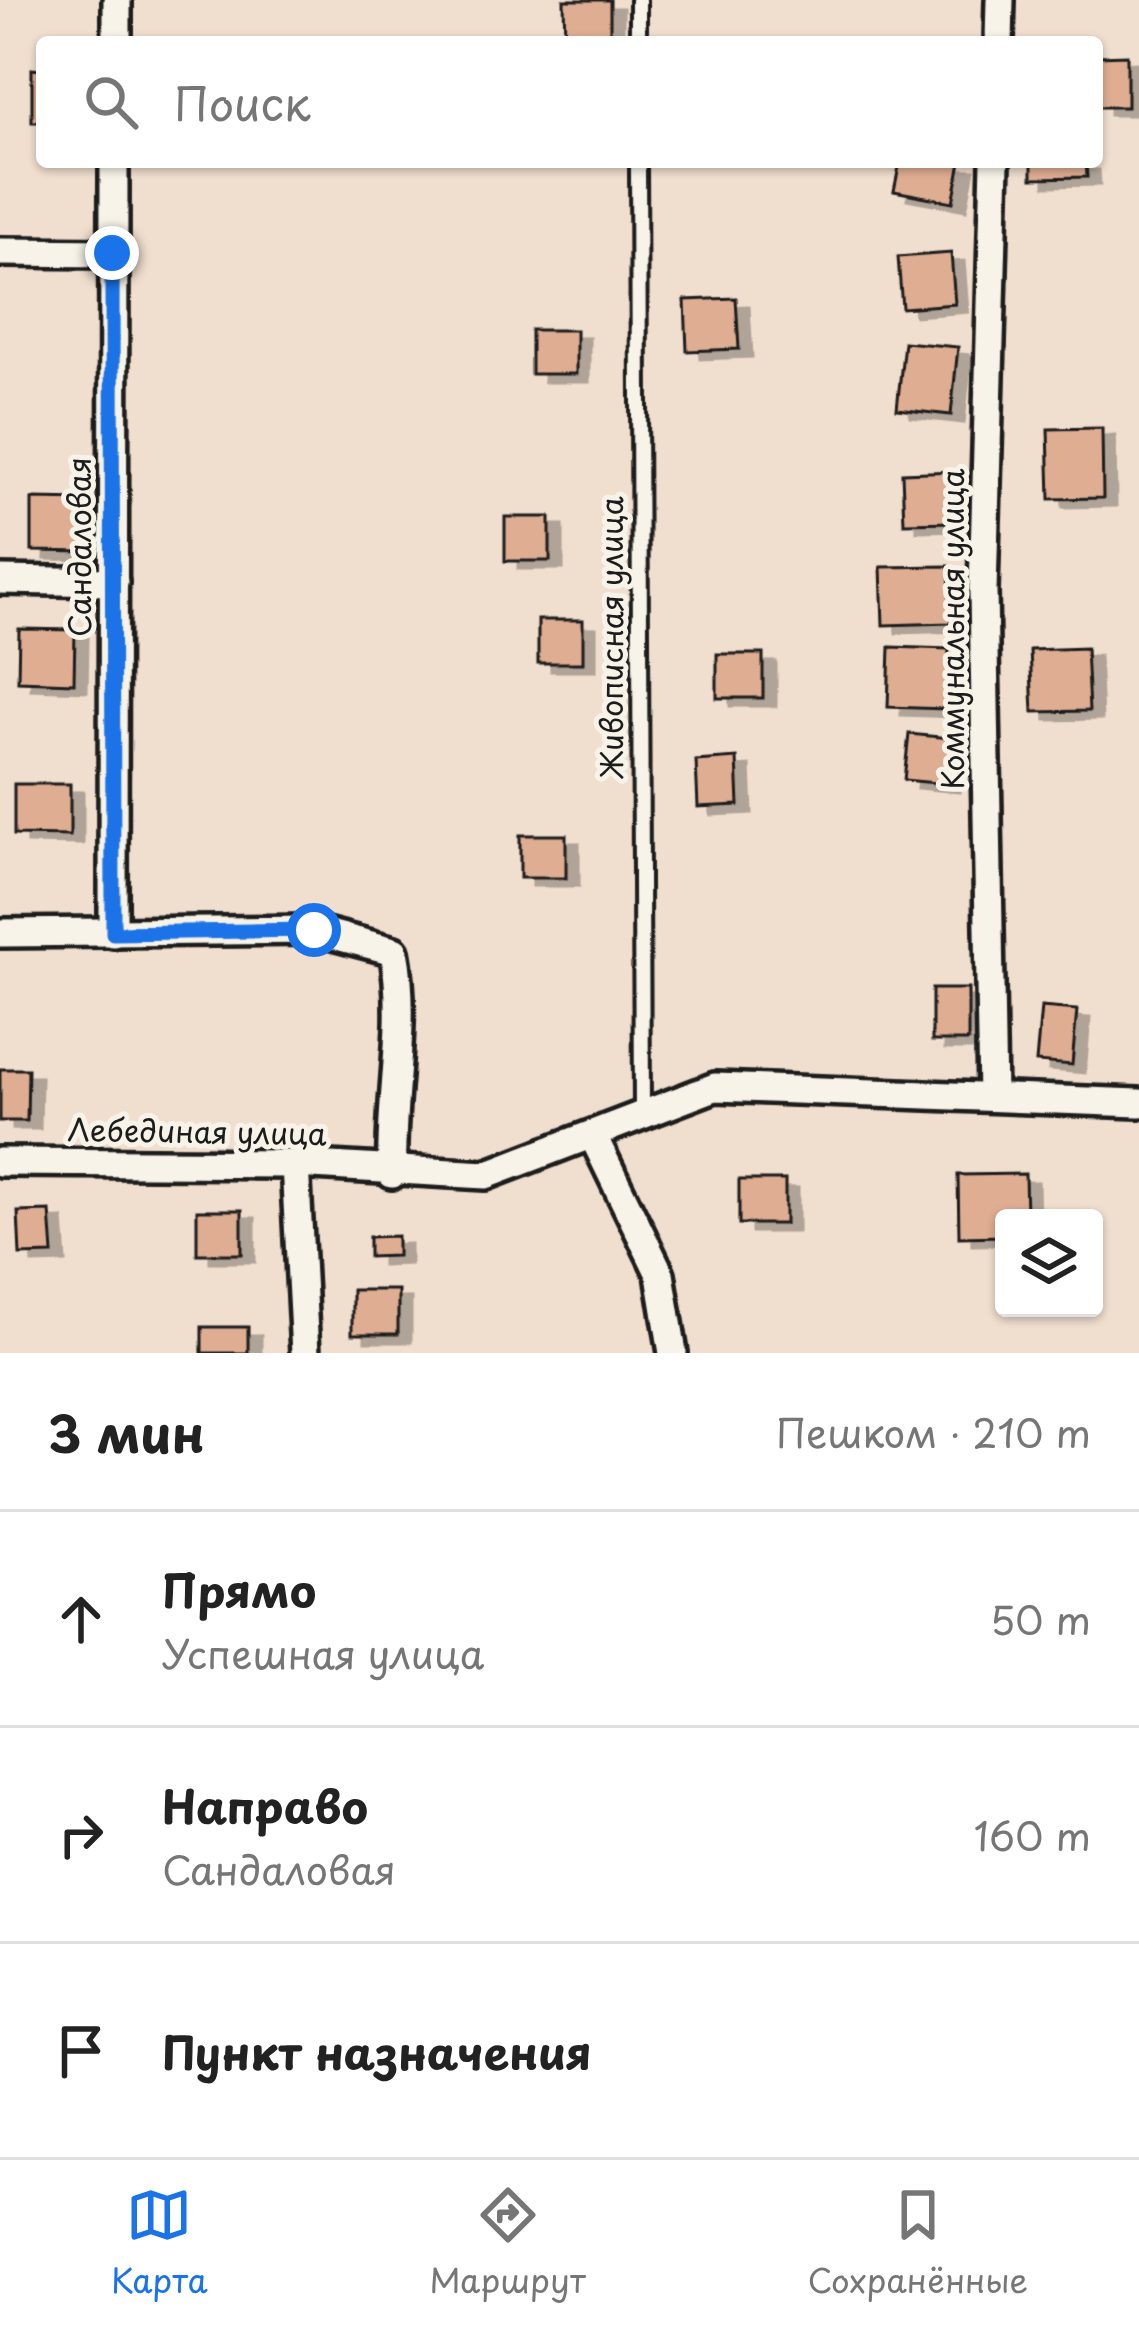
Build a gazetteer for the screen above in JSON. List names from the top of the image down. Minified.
{"streets":{"street":["Сандаловая","Коммунальная улица","Лебединая улица"],"lane":["Живописная улица"]},"crossings":[["Коммунальная улица","Лебединая улица"],["Живописная улица","Лебединая улица"]],"page":{"search":"Поиск","heading":["3 мин","Пешком · 210 m"],"list":[["Прямо","Успешная улица","50 m"],["Направо","Сандаловая","160 m"],"Пункт назначения"],"nav":["Карта","Маршрут","Сохранённые"]}}
